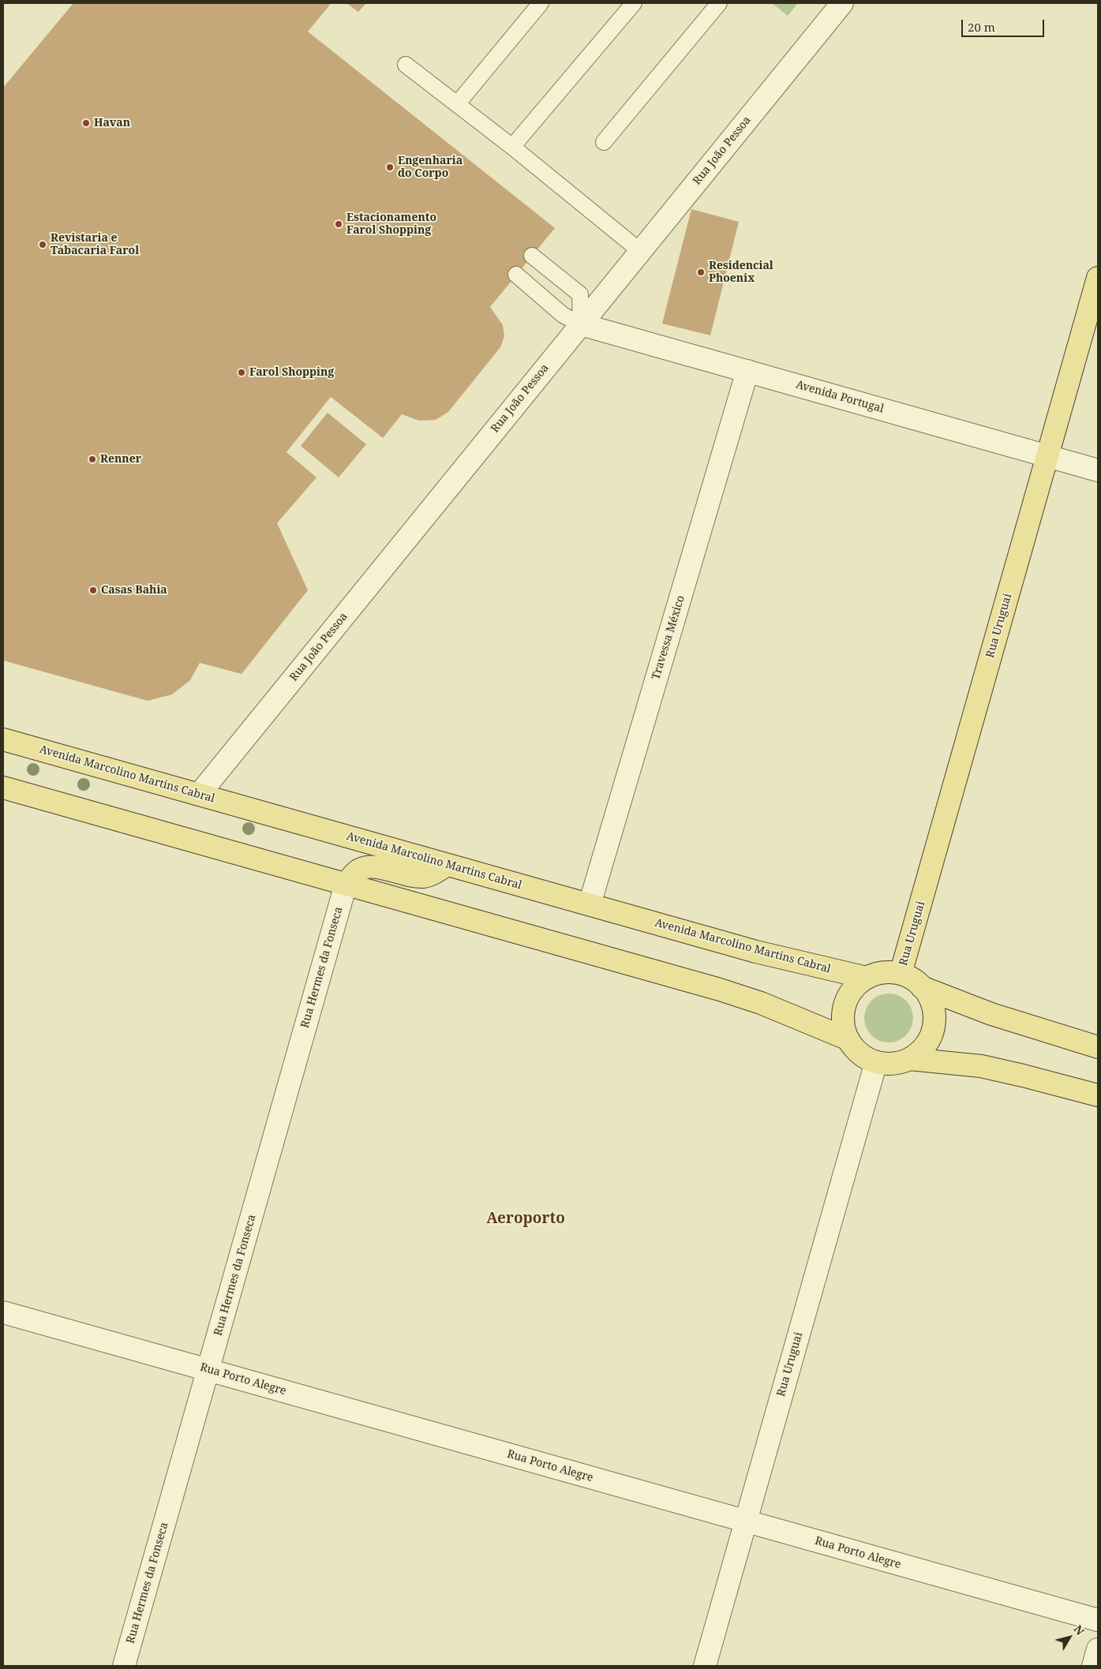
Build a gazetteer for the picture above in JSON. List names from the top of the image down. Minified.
{"streets":{"main road":["Rua Uruguai","Avenida Marcolino Martins Cabral"],"street":["Rua João Pessoa","Avenida Portugal","Travessa México","Rua Hermes da Fonseca","Rua Porto Alegre"]},"crossings":[["Rua João Pessoa","Avenida Portugal"],["Rua João Pessoa","Avenida Marcolino Martins Cabral"],["Avenida Portugal","Rua Uruguai"],["Avenida Portugal","Travessa México"],["Rua Uruguai","Avenida Marcolino Martins Cabral"],["Rua Uruguai","Rua Porto Alegre"],["Travessa México","Avenida Marcolino Martins Cabral"],["Rua Hermes da Fonseca","Rua Porto Alegre"]],"districts":["Aeroporto"],"places":["Havan","Engenharia do Corpo","Estacionamento Farol Shopping","Revistaria e Tabacaria Farol","Residencial Phoenix","Farol Shopping","Renner","Casas Bahia"],"scale_bar":"20 m","north":"top right"}
